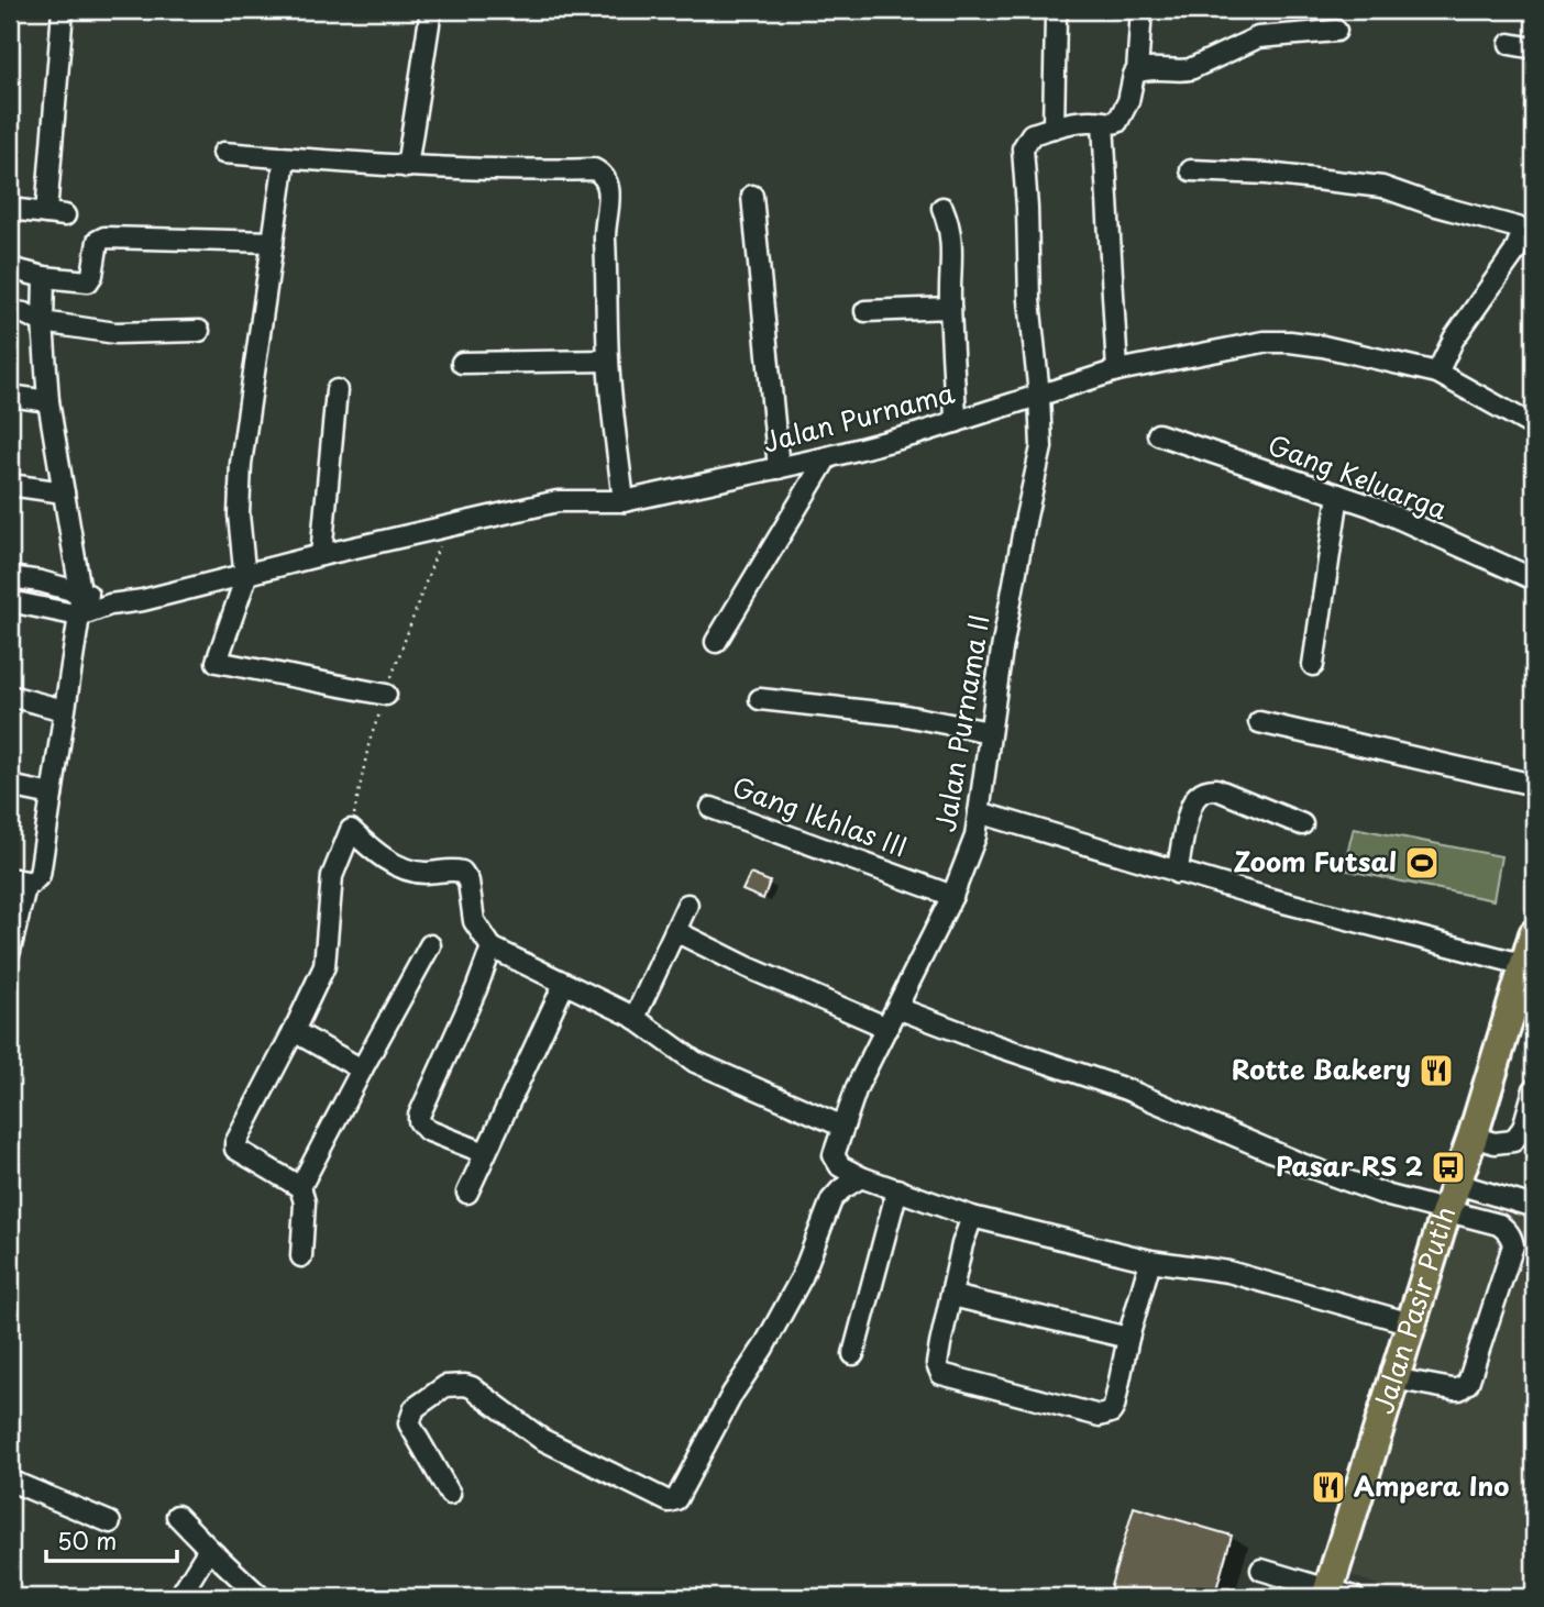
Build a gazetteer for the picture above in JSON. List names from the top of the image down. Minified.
{"streets":{"highway":["Jalan Pasir Putih"],"street":["Jalan Purnama","Gang Keluarga","Jalan Purnama II","Gang Ikhlas III"]},"crossings":[["Jalan Purnama","Jalan Purnama II"],["Jalan Purnama II","Gang Ikhlas III"],["Jalan Purnama II","Jalan Pasir Putih"]],"places":{"sports":["Zoom Futsal"],"restaurant":["Rotte Bakery","Ampera Ino"],"bus stop":["Pasar RS 2"]},"scale_bar":"50 m"}
